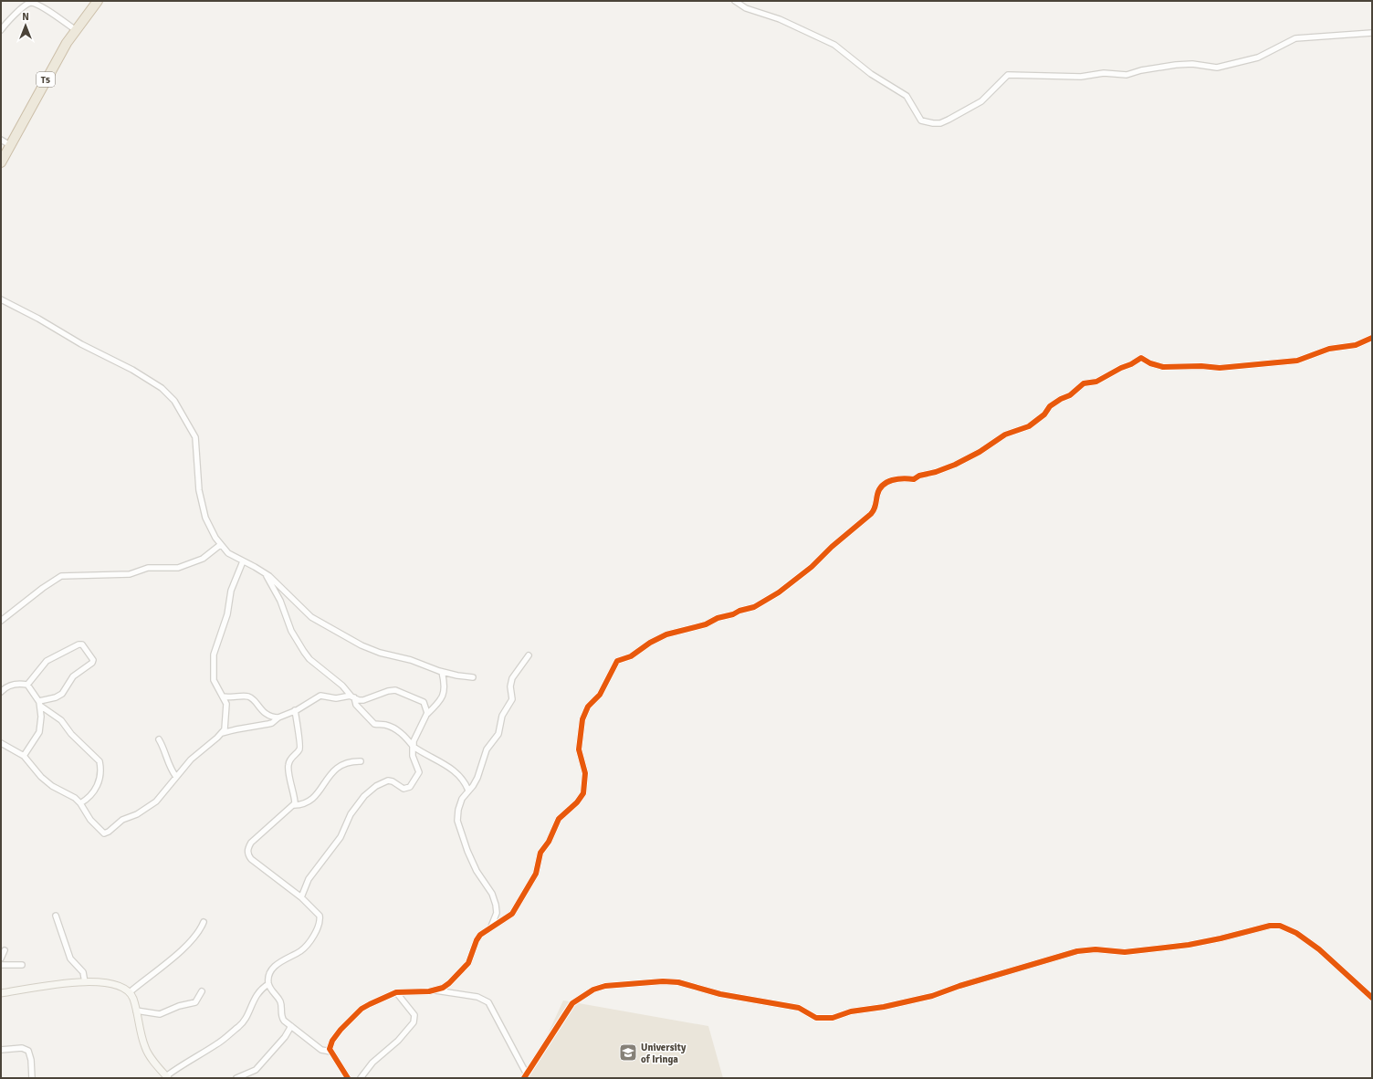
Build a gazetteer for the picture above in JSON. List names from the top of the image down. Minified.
{"streets":{"highway":["T5"]},"places":{"school or university":["University of Iringa"]},"north":"top"}
